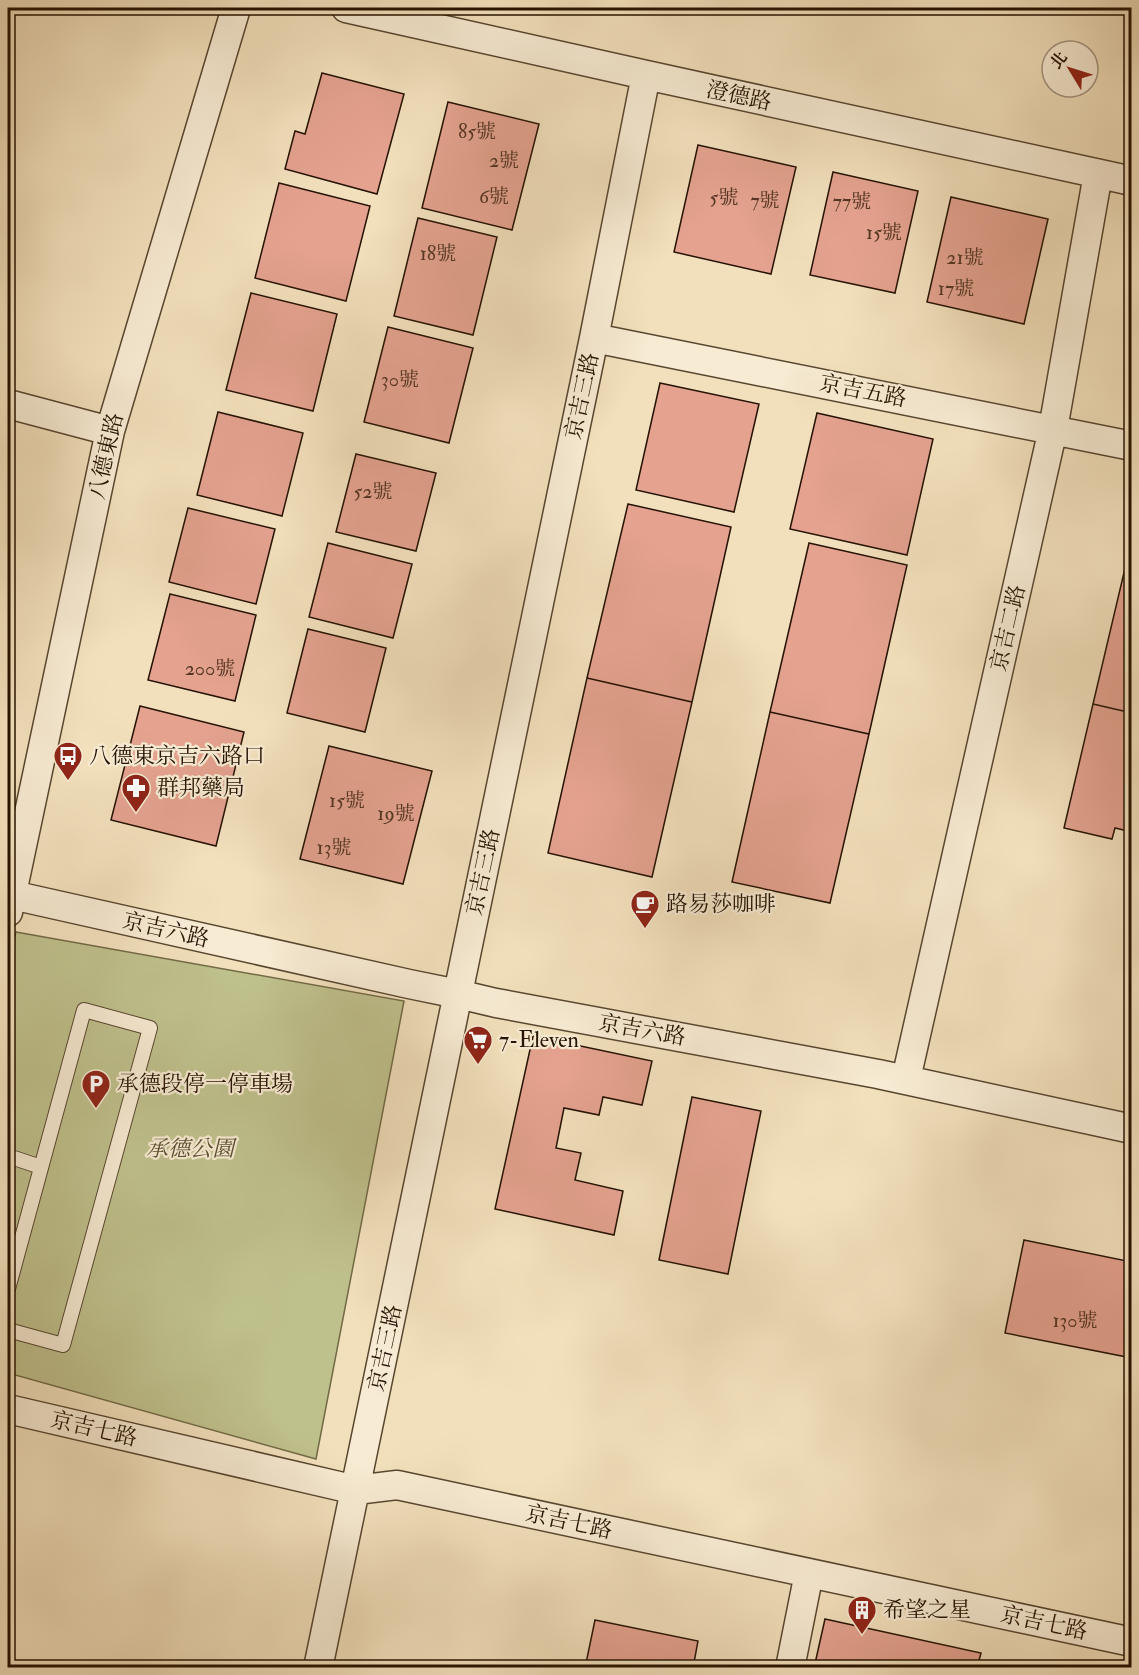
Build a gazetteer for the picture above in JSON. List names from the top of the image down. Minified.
{"streets":{"street":["澄德路","京吉五路","京吉三路","八德東路","京吉二路","京吉六路","京吉七路"]},"crossings":[["澄德路","京吉三路"],["澄德路","京吉二路"],["京吉五路","京吉三路"],["京吉五路","京吉二路"],["京吉三路","京吉六路"],["京吉三路","京吉七路"],["八德東路","京吉六路"],["京吉二路","京吉六路"]],"parks":["承德公園"],"places":{"bus stop":["八德東京吉六路口"],"pharmacy":["群邦藥局"],"cafe":["路易莎咖啡"],"supermarket":["7-Eleven"],"parking":["承德段停一停車場"],"building":["希望之星"]},"house_numbers":["85號","2號","6號","5號","7號","77號","15號","18號","21號","17號","30號","52號","200號","15號","19號","13號","130號"],"north":"top left"}
